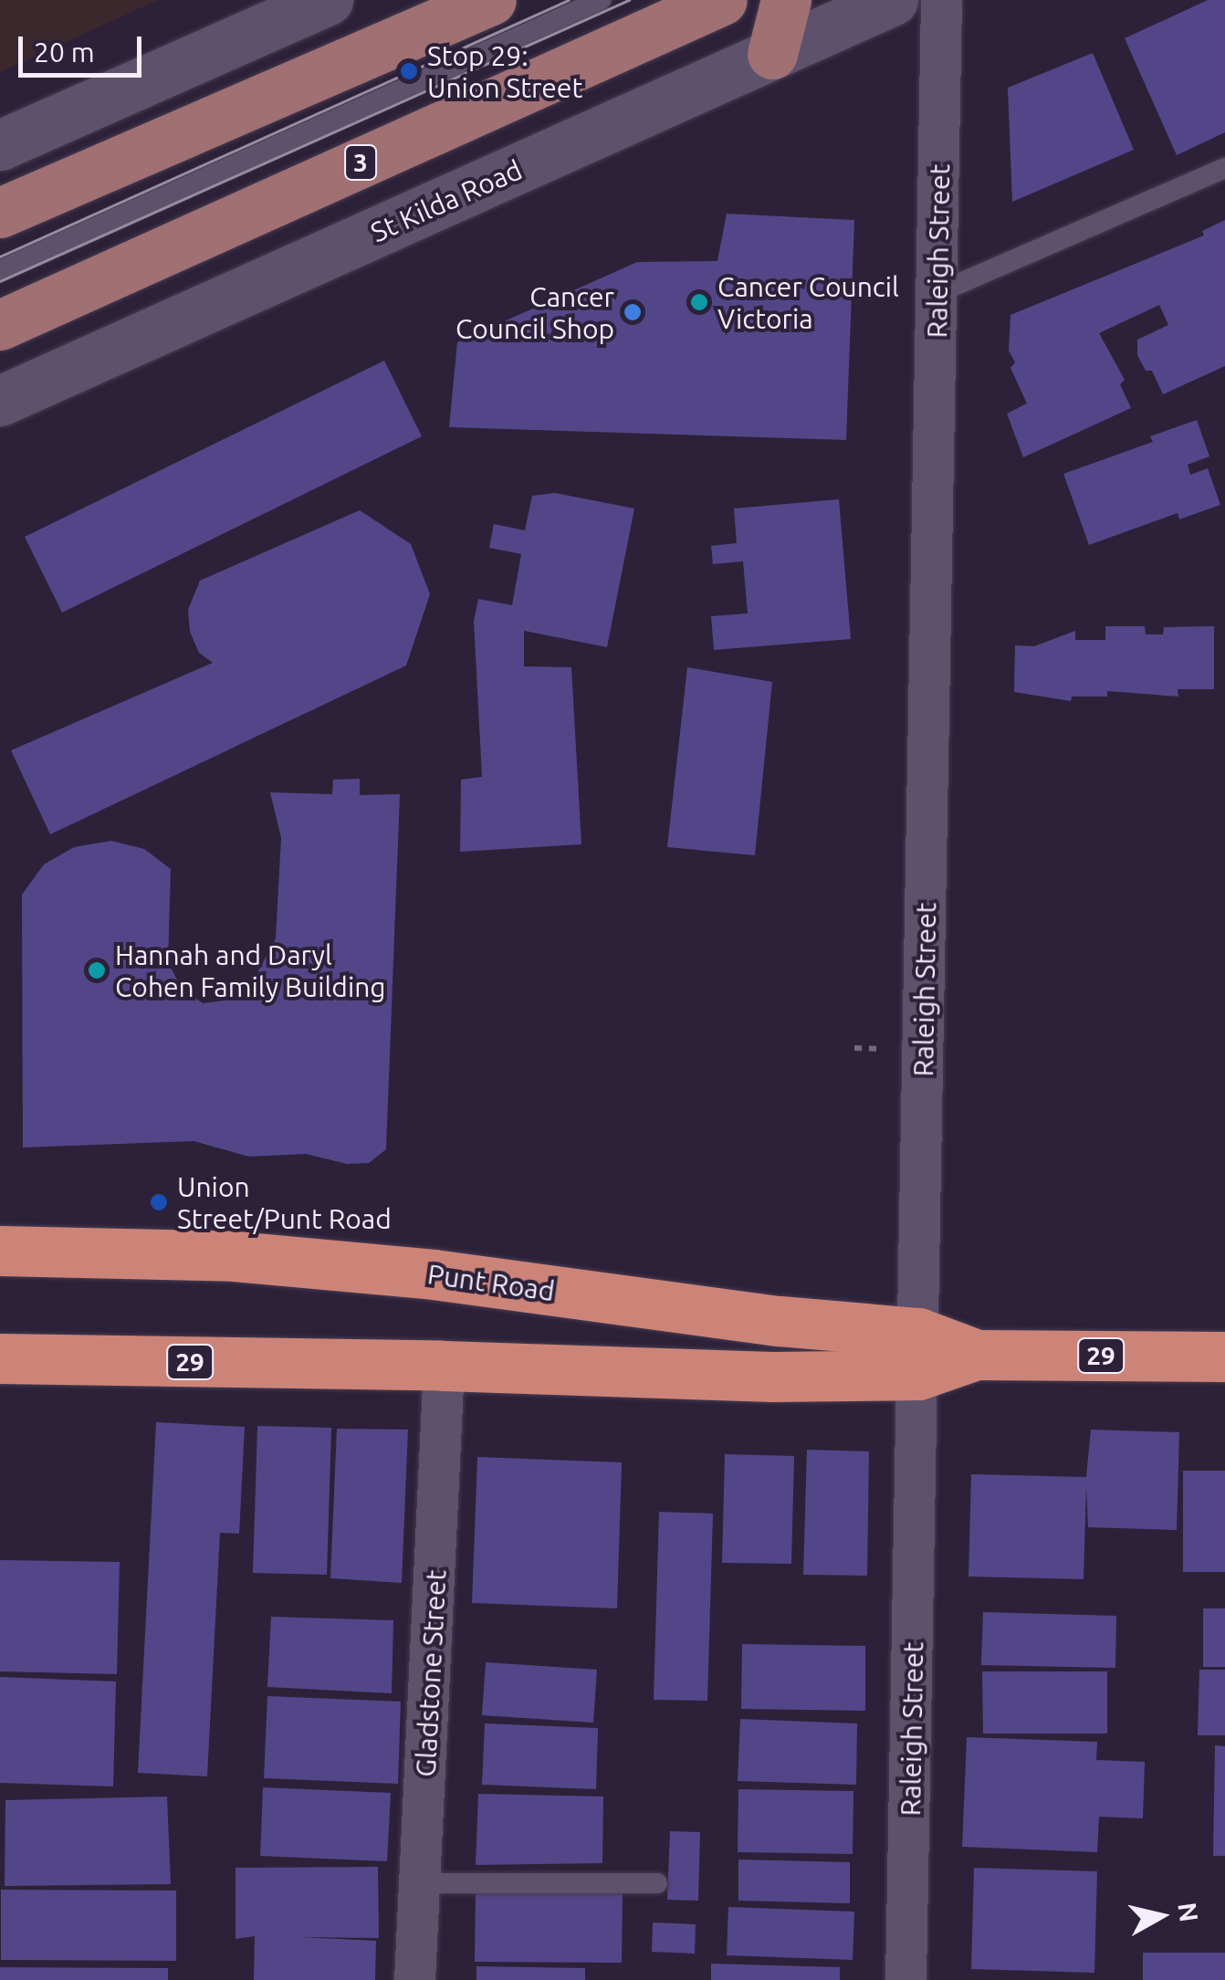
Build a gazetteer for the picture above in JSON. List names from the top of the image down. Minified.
{"streets":{"highway":["Punt Road","29"],"main road":["3","St Kilda Road"],"street":["Raleigh Street","Gladstone Street"]},"crossings":[["Raleigh Street","Punt Road"],["Punt Road","Gladstone Street"]],"places":["Stop 29: Union Street","Cancer Council Victoria","Cancer Council Shop","Hannah and Daryl Cohen Family Building","Union Street/Punt Road"],"scale_bar":"20 m","north":"right"}
